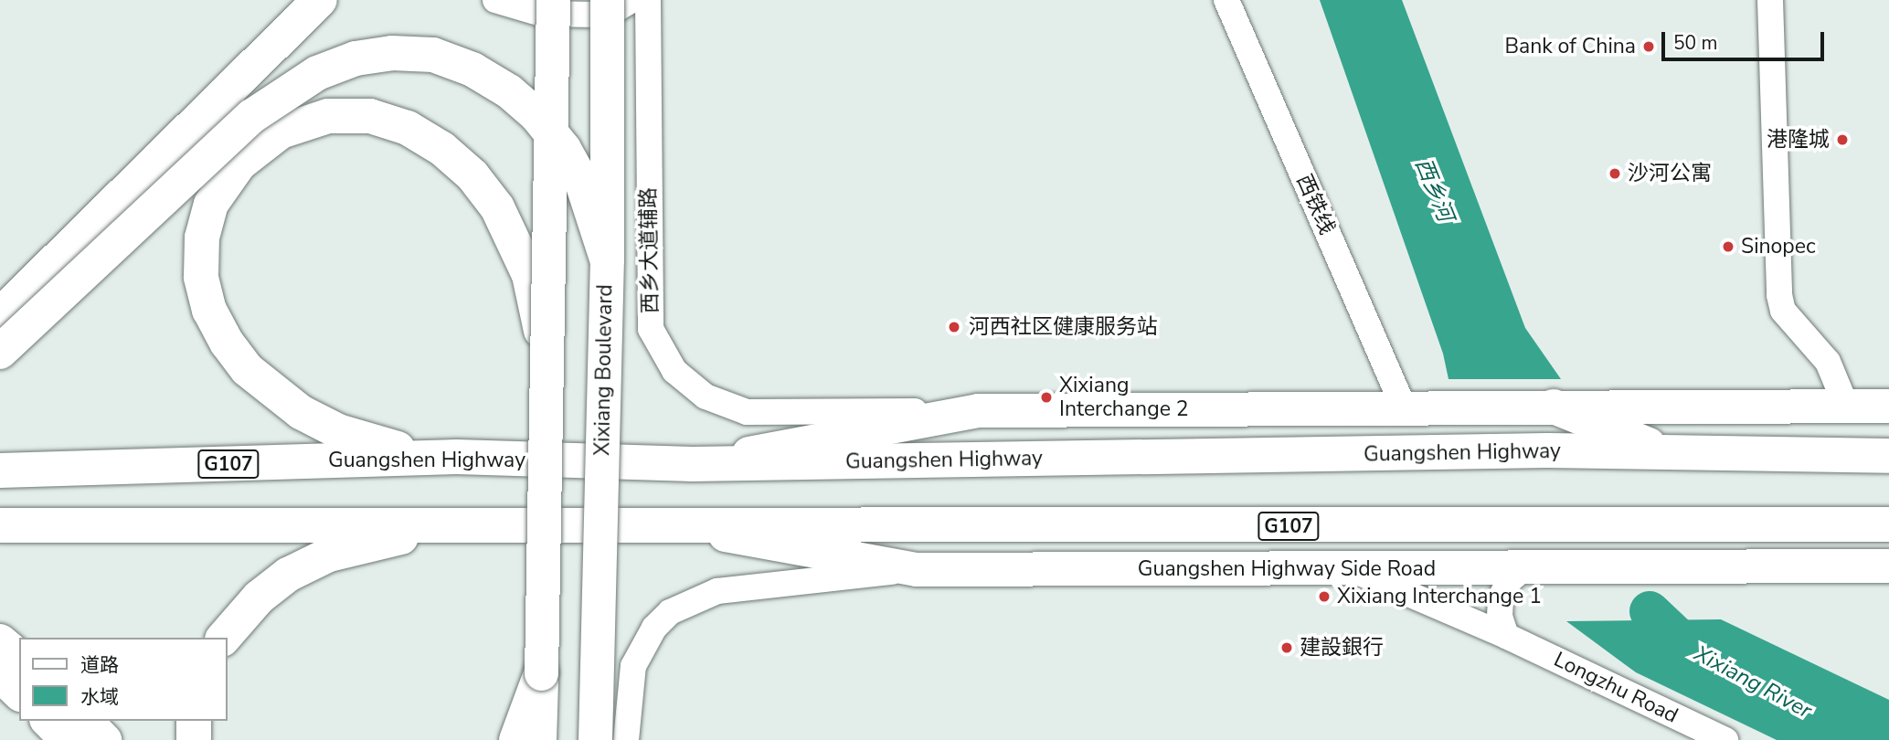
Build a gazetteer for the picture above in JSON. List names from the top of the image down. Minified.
{"streets":{"highway":["Guangshen Highway","G107"],"main road":["Xixiang Boulevard","Guangshen Highway Side Road"],"street":["西铁线","西乡大道辅路","Longzhu Road"]},"crossings":[["G107","Guangshen Highway Side Road"],["Guangshen Highway Side Road","Longzhu Road"]],"water":["西乡河","Xixiang River"],"places":["Bank of China","港隆城","沙河公寓","Sinopec","河西社区健康服务站","Xixiang Interchange 2","Xixiang Interchange 1","建設銀行"],"legend":["道路","水域"],"scale_bar":"50 m"}
